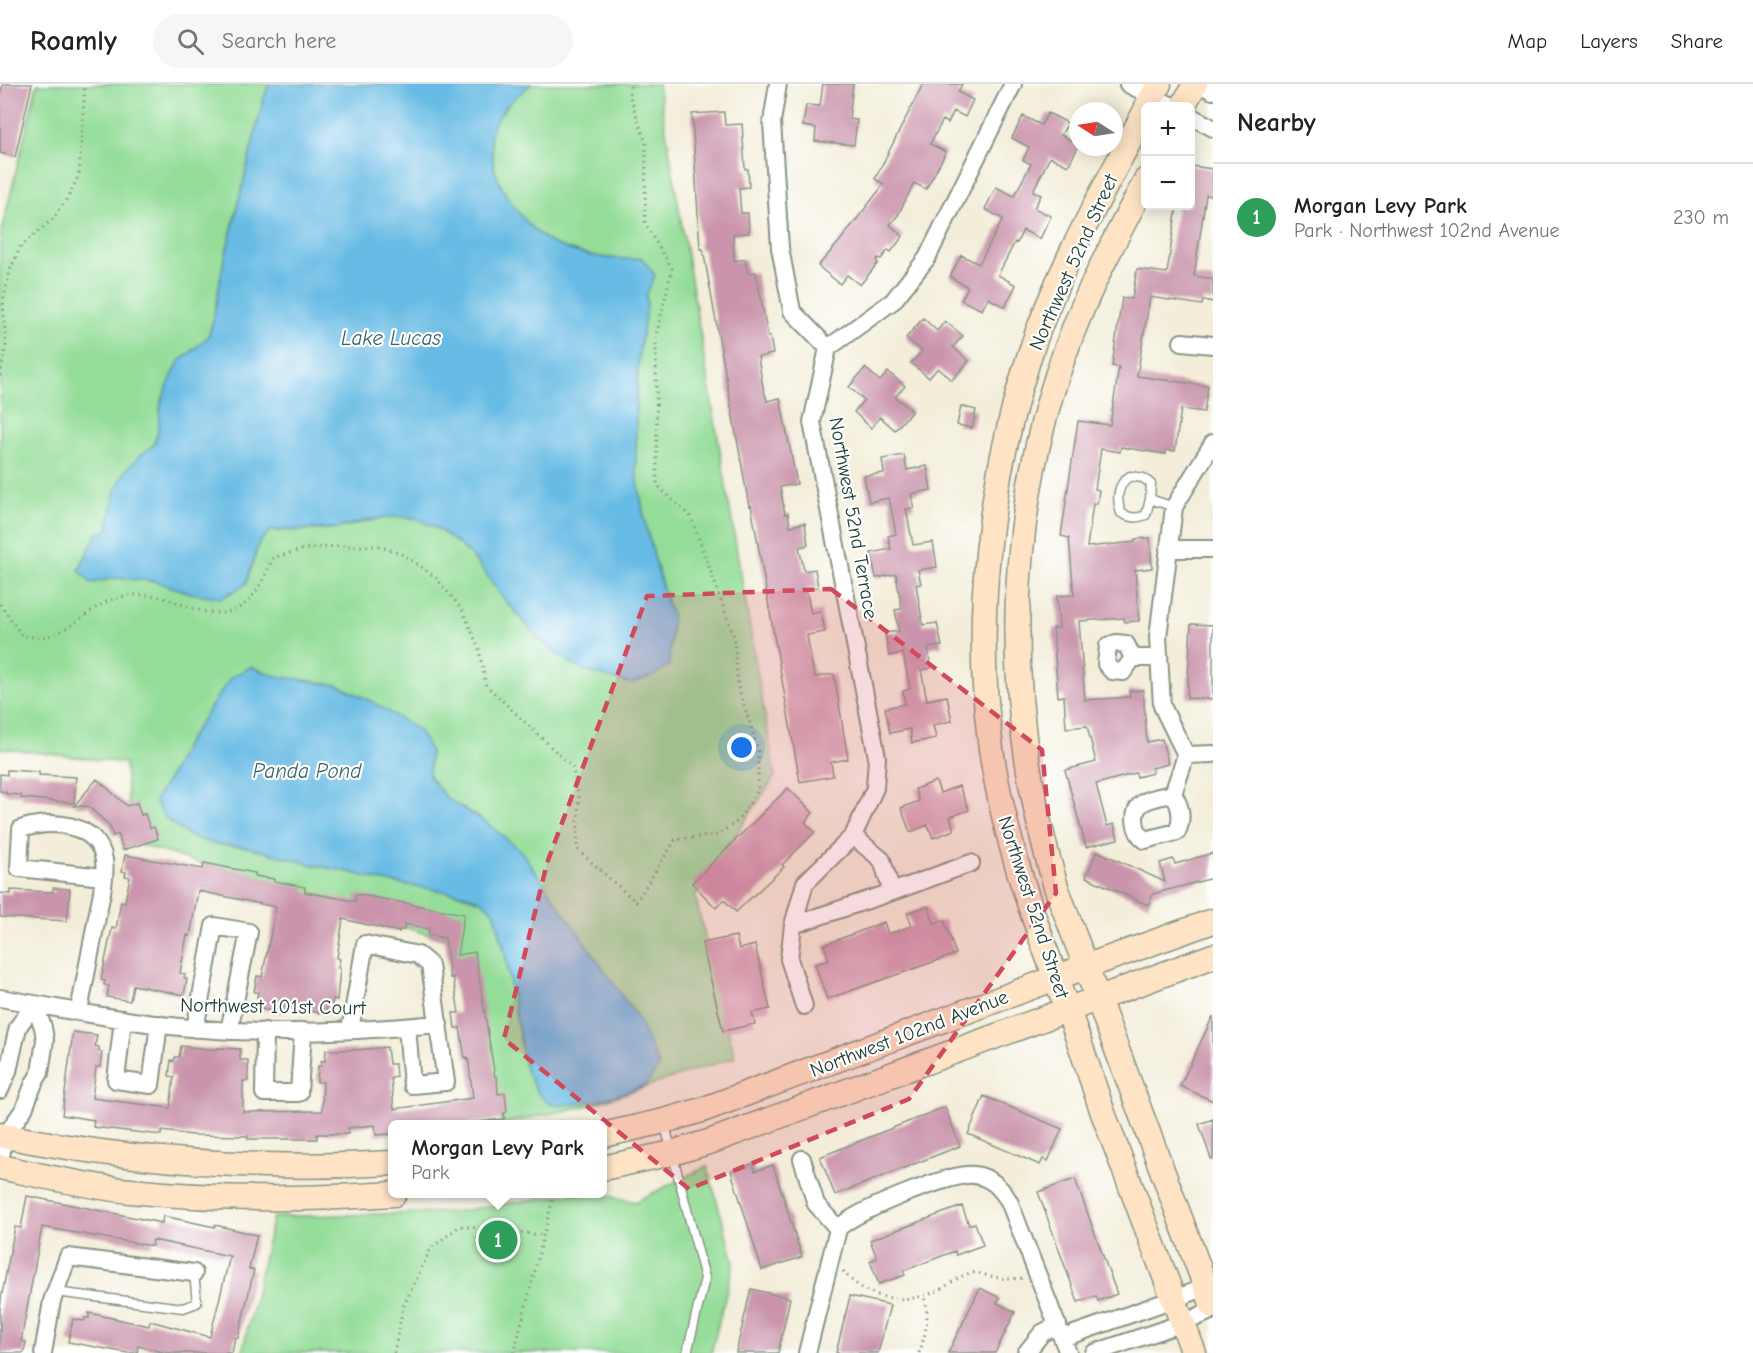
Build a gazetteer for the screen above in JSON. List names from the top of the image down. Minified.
{"streets":{"street":["Northwest 52nd Street","Northwest 52nd Terrace","Northwest 101st Court","Northwest 102nd Avenue"]},"crossings":[["Northwest 52nd Street","Northwest 102nd Avenue"]],"water":["Lake Lucas","Panda Pond"],"north":"left","page":{"header":"Roamly","search":"Search here","nav":["Map","Layers","Share"],"heading":"Nearby","map_buttons":["+","−"],"list":[{"mark":"1","name":"Morgan Levy Park","note":"Park · Northwest 102nd Avenue","value":"230 m"}],"popup":["Morgan Levy Park","Park"],"pins":"1"}}
